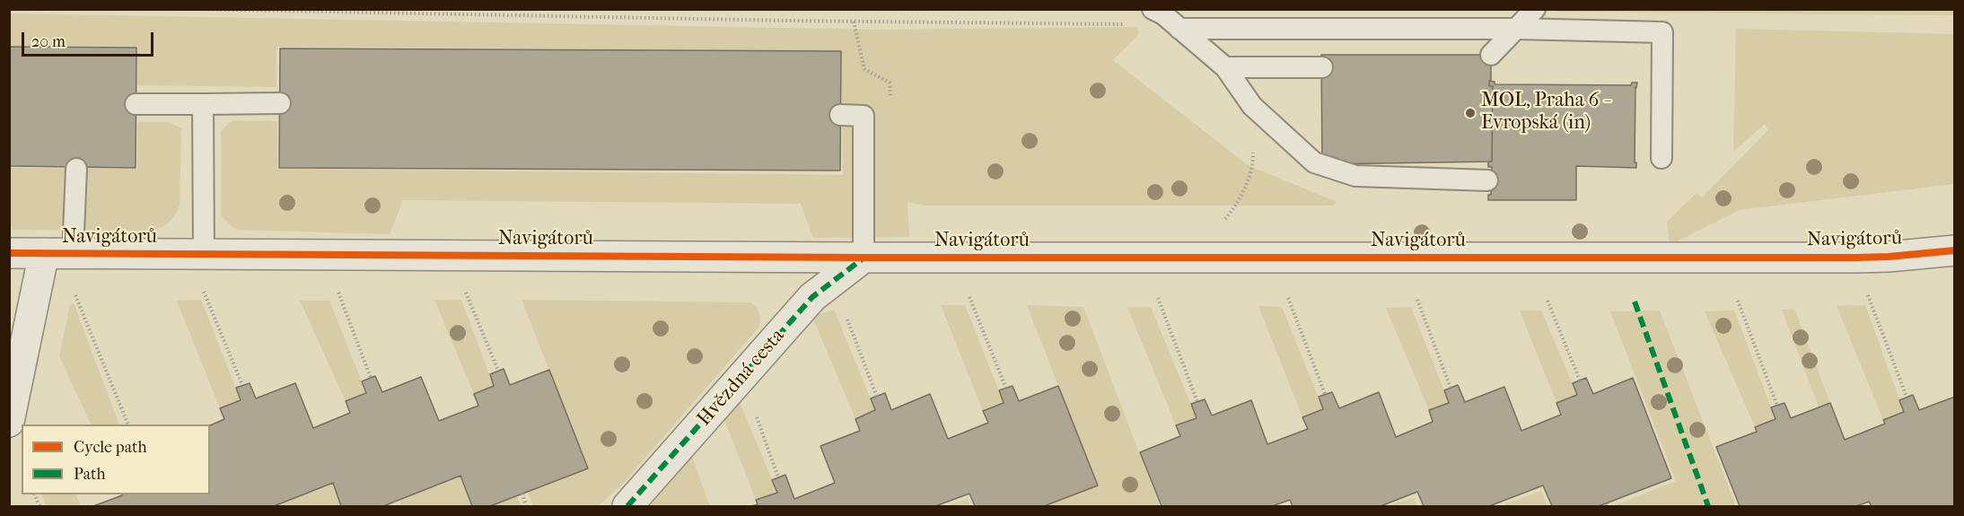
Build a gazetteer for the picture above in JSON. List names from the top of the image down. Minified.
{"streets":{"street":["Navigátorů","Hvězdná cesta"]},"crossings":[["Navigátorů","Hvězdná cesta"]],"places":["MOL, Praha 6 - Evropská (in)"],"legend":["Cycle path","Path"],"scale_bar":"20 m"}
